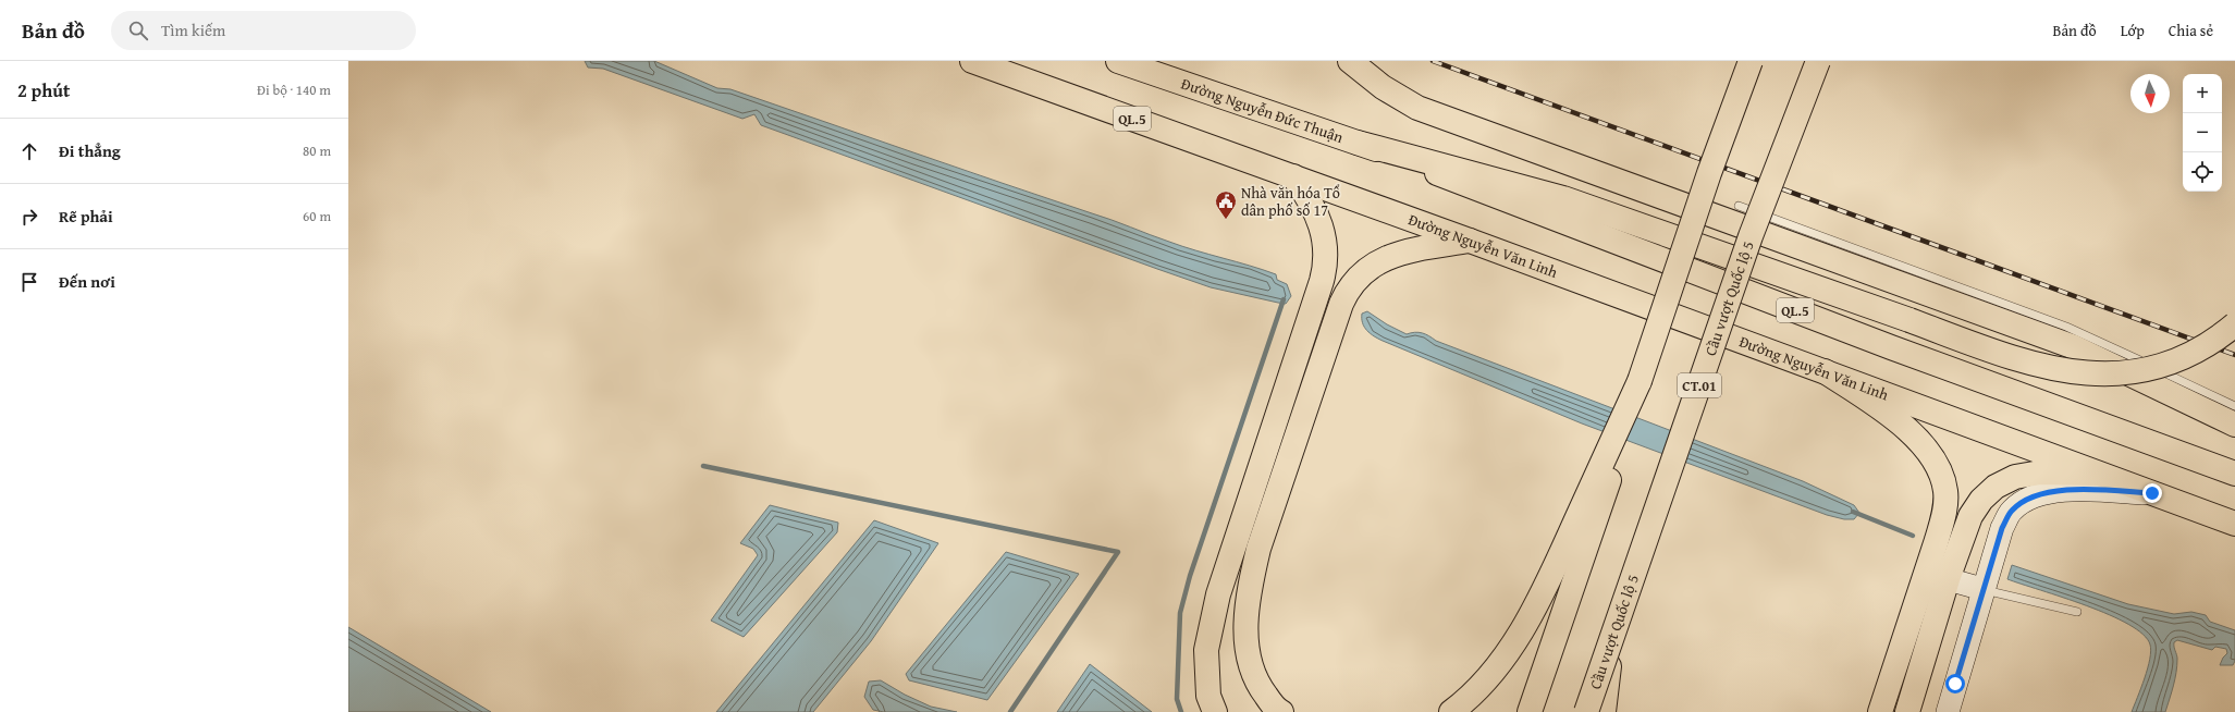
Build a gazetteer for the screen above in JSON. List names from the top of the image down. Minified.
{"streets":{"highway":["Đường Nguyễn Đức Thuận","QL.5","Đường Nguyễn Văn Linh","Cầu vượt Quốc lộ 5","CT.01"]},"crossings":[["Đường Nguyễn Đức Thuận","QL.5"],["QL.5","Đường Nguyễn Văn Linh"]],"places":{"public building":["Nhà văn hóa Tổ dân phố số 17"]},"north":"bottom","page":{"header":"Bản đồ","search":"Tìm kiếm","nav":["Bản đồ","Lớp","Chia sẻ"],"heading":["2 phút","Đi bộ · 140 m"],"map_buttons":["+","−"],"list":[["Đi thẳng","80 m"],["Rẽ phải","60 m"],"Đến nơi"]}}
